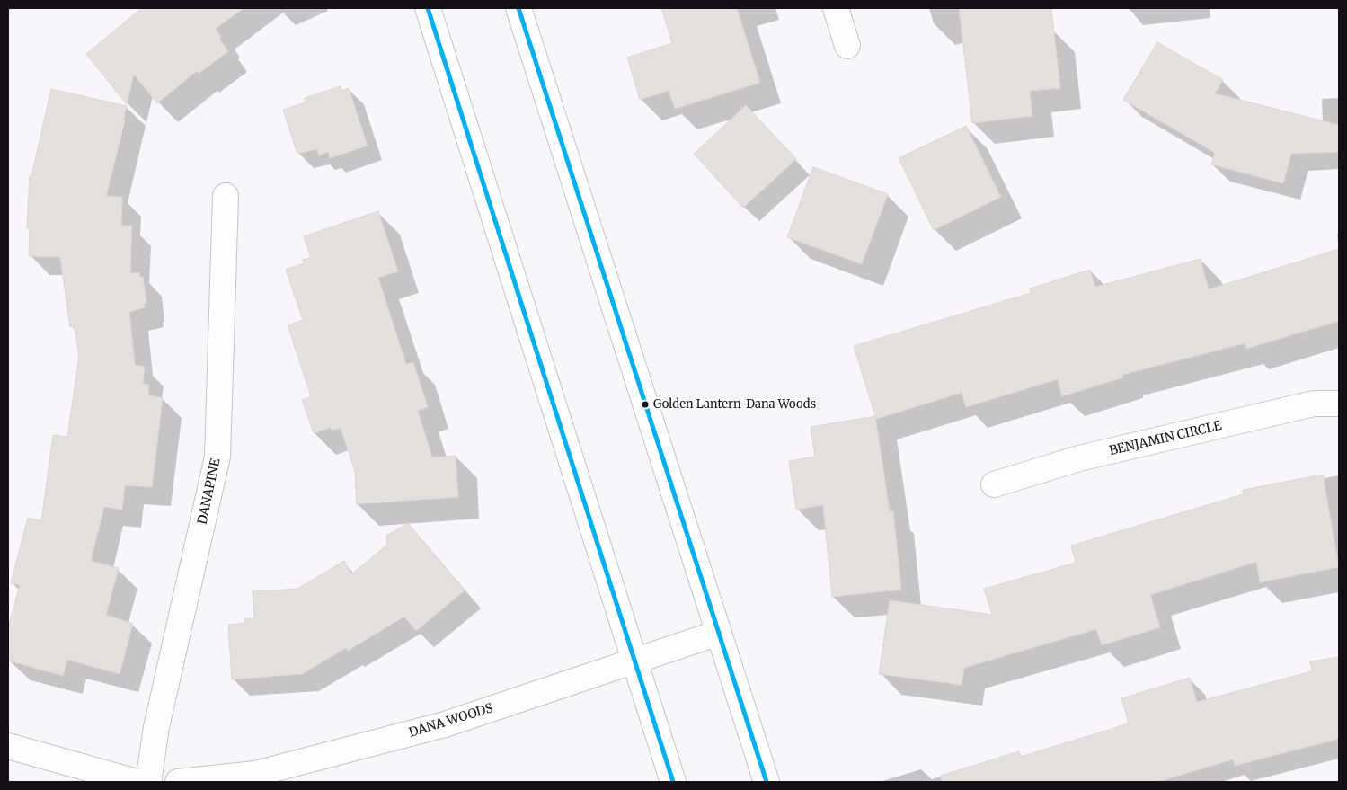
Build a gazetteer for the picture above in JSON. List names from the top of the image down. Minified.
{"streets":{"street":["BENJAMIN CIRCLE","DANAPINE","DANA WOODS"]},"places":["Golden Lantern-Dana Woods"]}
